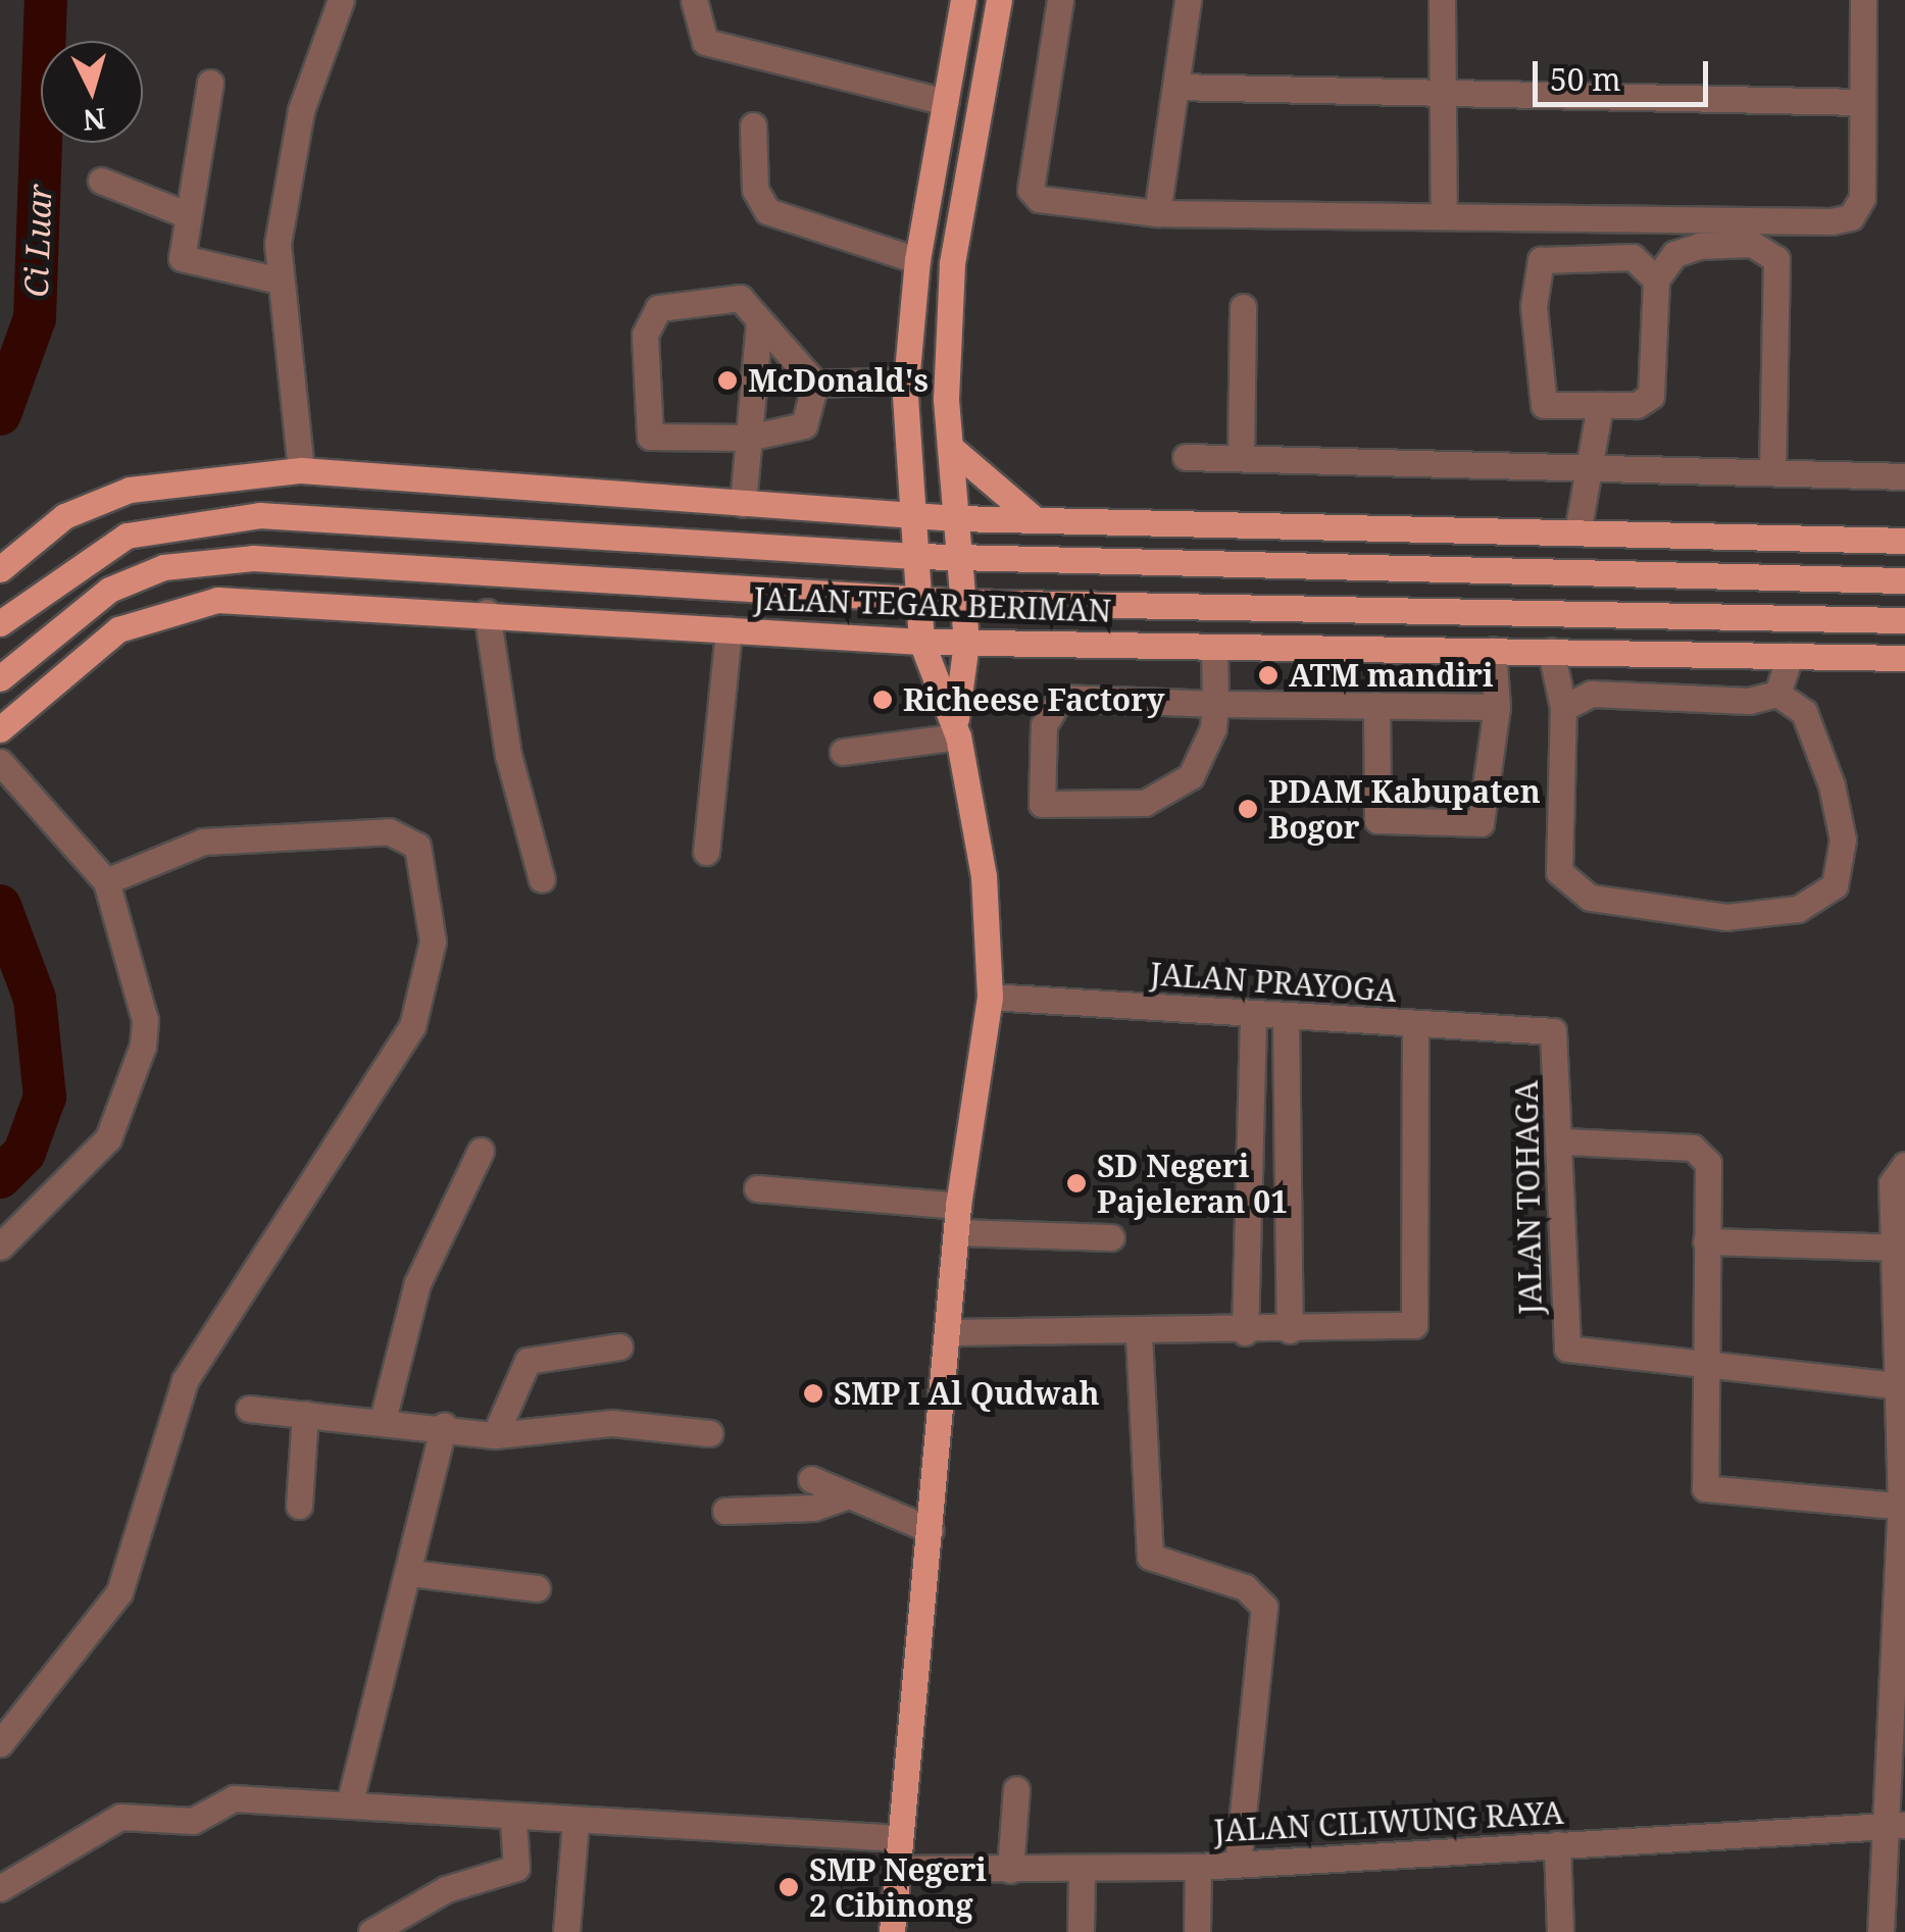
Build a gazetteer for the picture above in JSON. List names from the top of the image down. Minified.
{"streets":{"main road":["JALAN TEGAR BERIMAN"],"street":["JALAN PRAYOGA","JALAN TOHAGA","JALAN CILIWUNG RAYA"]},"crossings":[["JALAN PRAYOGA","JALAN TOHAGA"]],"water":["Ci Luar"],"places":["McDonald's","ATM mandiri","Richeese Factory","PDAM Kabupaten Bogor","SD Negeri Pajeleran 01","SMP I Al Qudwah","SMP Negeri 2 Cibinong"],"scale_bar":"50 m","north":"bottom"}
